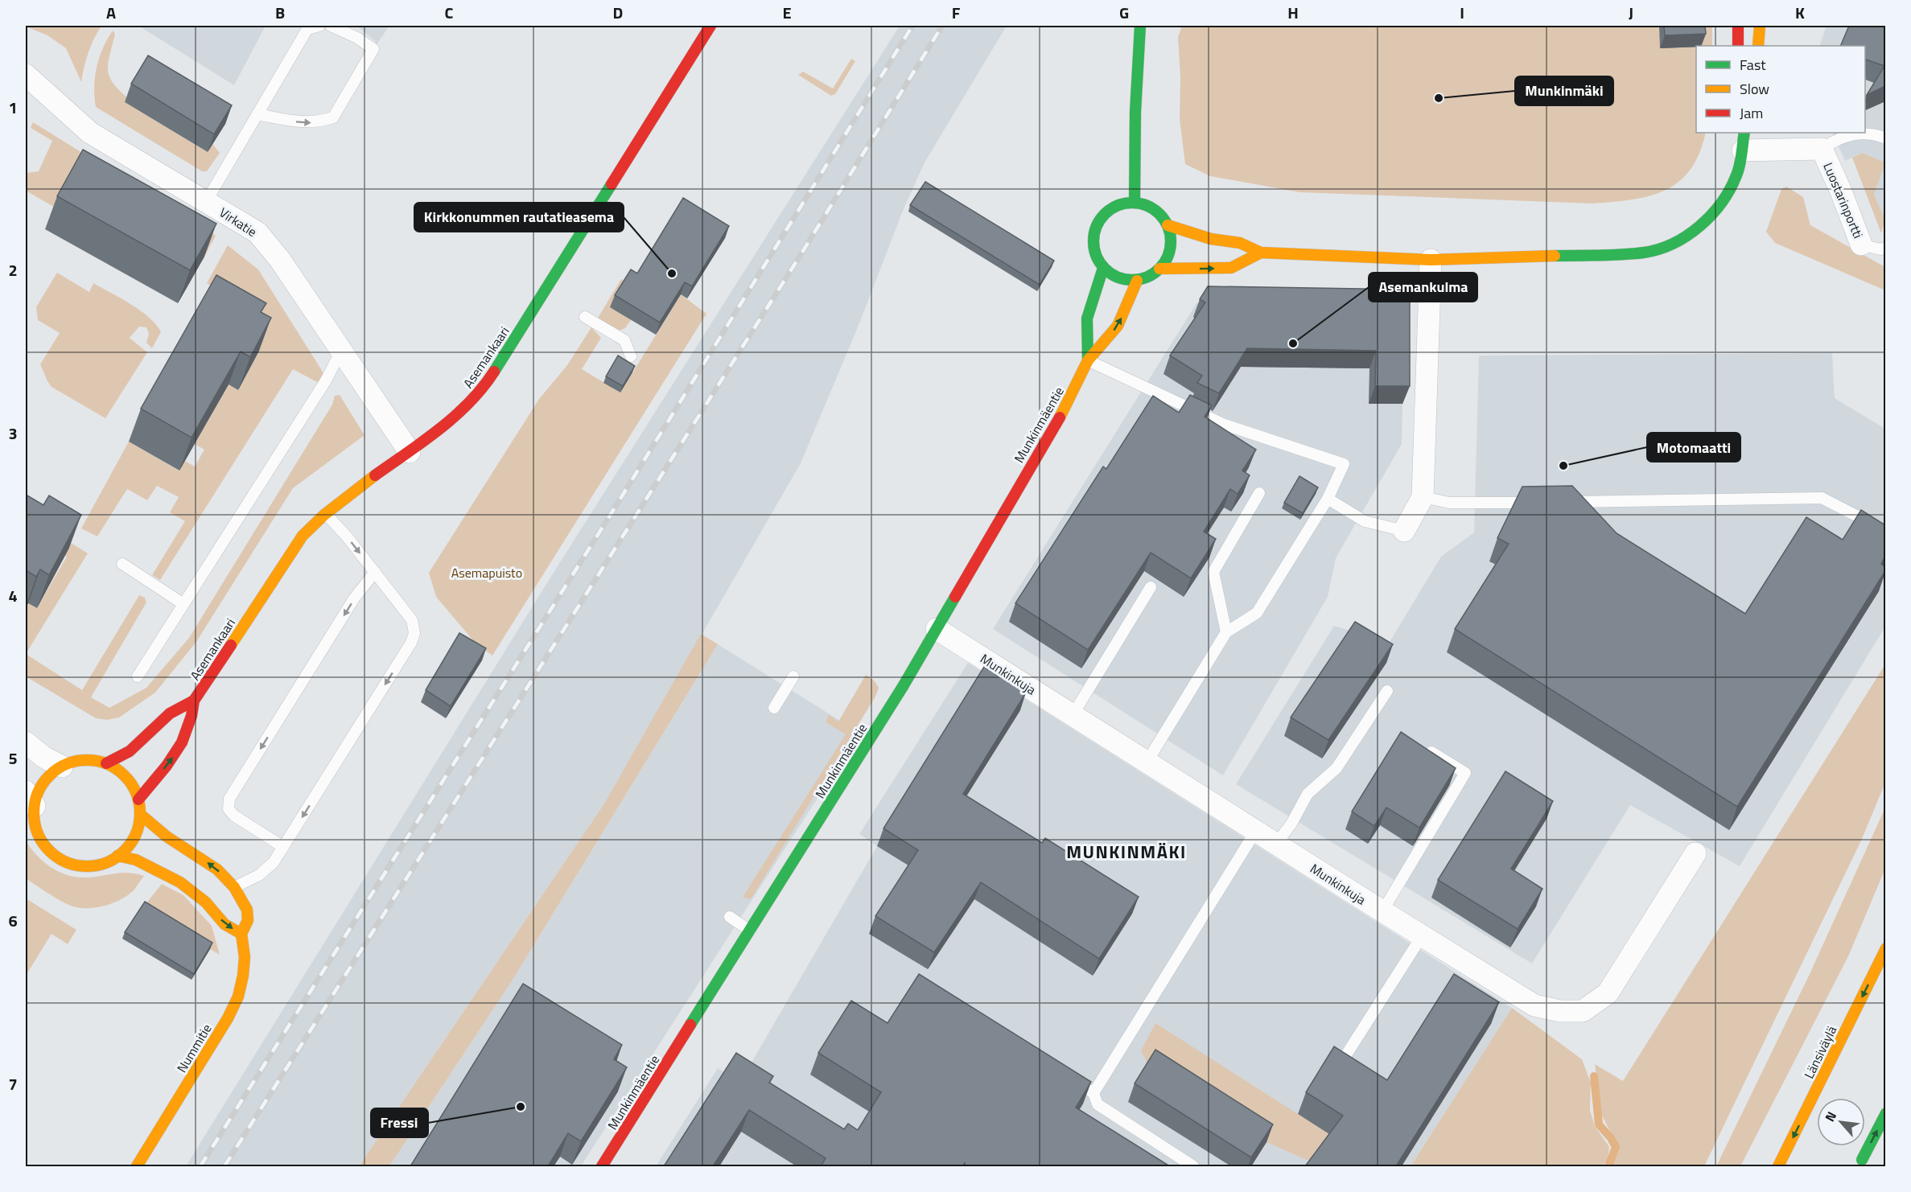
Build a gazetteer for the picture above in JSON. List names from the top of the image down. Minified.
{"streets":{"main road":["Asemankaari","Munkinmäentie","Nummitie","Länsiväylä"],"street":["Luostarinportti","Virkatie","Munkinkuja"]},"crossings":[["Virkatie","Asemankaari"],["Asemankaari","Nummitie"],["Munkinmäentie","Munkinkuja"]],"one_way":["Länsiväylä"],"districts":["MUNKINMÄKI"],"parks":["Asemapuisto"],"places":["Munkinmäki","Kirkkonummen rautatieasema","Asemankulma","Motomaatti","Fressi"],"legend":["Fast","Slow","Jam"],"north":"top left","grid":{"columns":["A","B","C","D","E","F","G","H","I","J","K"],"rows":["1","2","3","4","5","6","7"]}}
